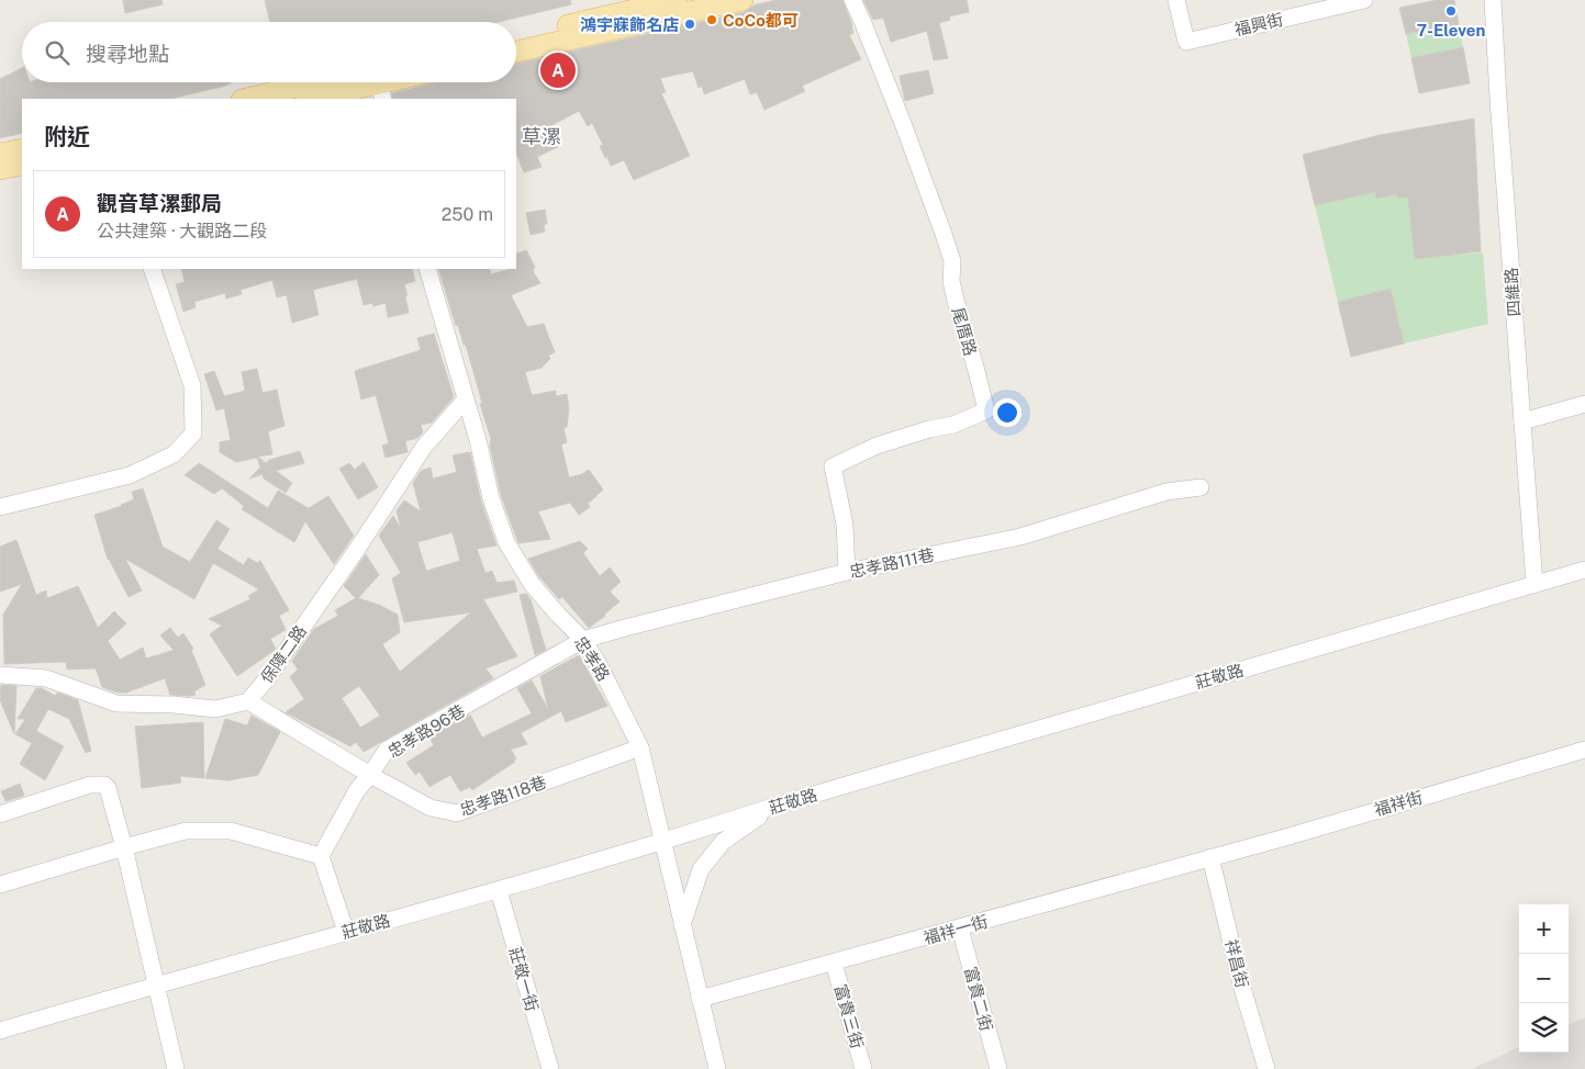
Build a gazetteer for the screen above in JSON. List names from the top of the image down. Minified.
{"streets":{"street":["福興街","四維路","尾厝路","忠孝路111巷","保障二路","忠孝路","莊敬路","忠孝路96巷","忠孝路118巷","福祥街","福祥一街","祥昌街","莊敬一街","富貴二街","富貴三街"]},"crossings":[["四維路","莊敬路"],["尾厝路","忠孝路111巷"],["忠孝路111巷","忠孝路"],["忠孝路111巷","忠孝路96巷"],["保障二路","忠孝路"],["忠孝路","莊敬路"],["忠孝路","忠孝路96巷"],["忠孝路","忠孝路118巷"],["忠孝路","福祥一街"],["莊敬路","莊敬一街"],["忠孝路96巷","忠孝路118巷"],["福祥街","福祥一街"],["福祥街","祥昌街"],["福祥一街","祥昌街"],["福祥一街","富貴二街"],["福祥一街","富貴三街"]],"districts":["草漯"],"places":["7-Eleven","CoCo都可","鴻宇寐飾名店"],"page":{"search":"搜尋地點","pins":"A","heading":"附近","list":[{"mark":"A","name":"觀音草漯郵局","note":"公共建築 · 大觀路二段","value":"250 m"}],"map_buttons":["+","−"]}}
